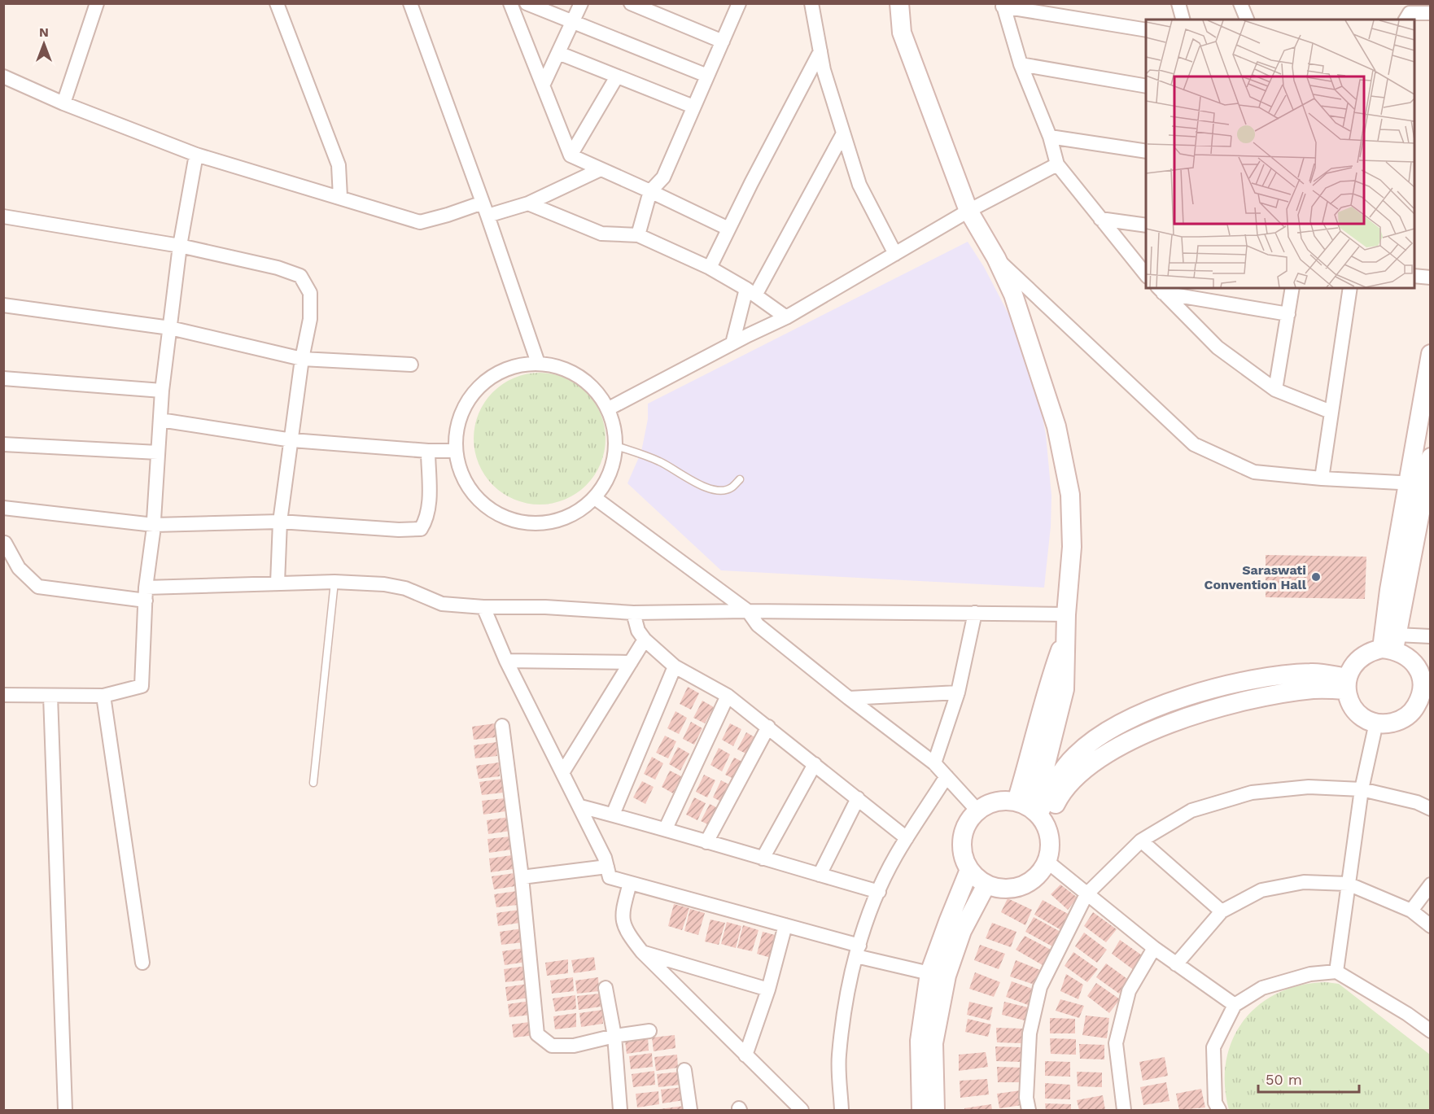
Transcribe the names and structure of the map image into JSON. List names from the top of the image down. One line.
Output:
{"places":["Saraswati Convention Hall"],"scale_bar":"50 m","north":"top"}
